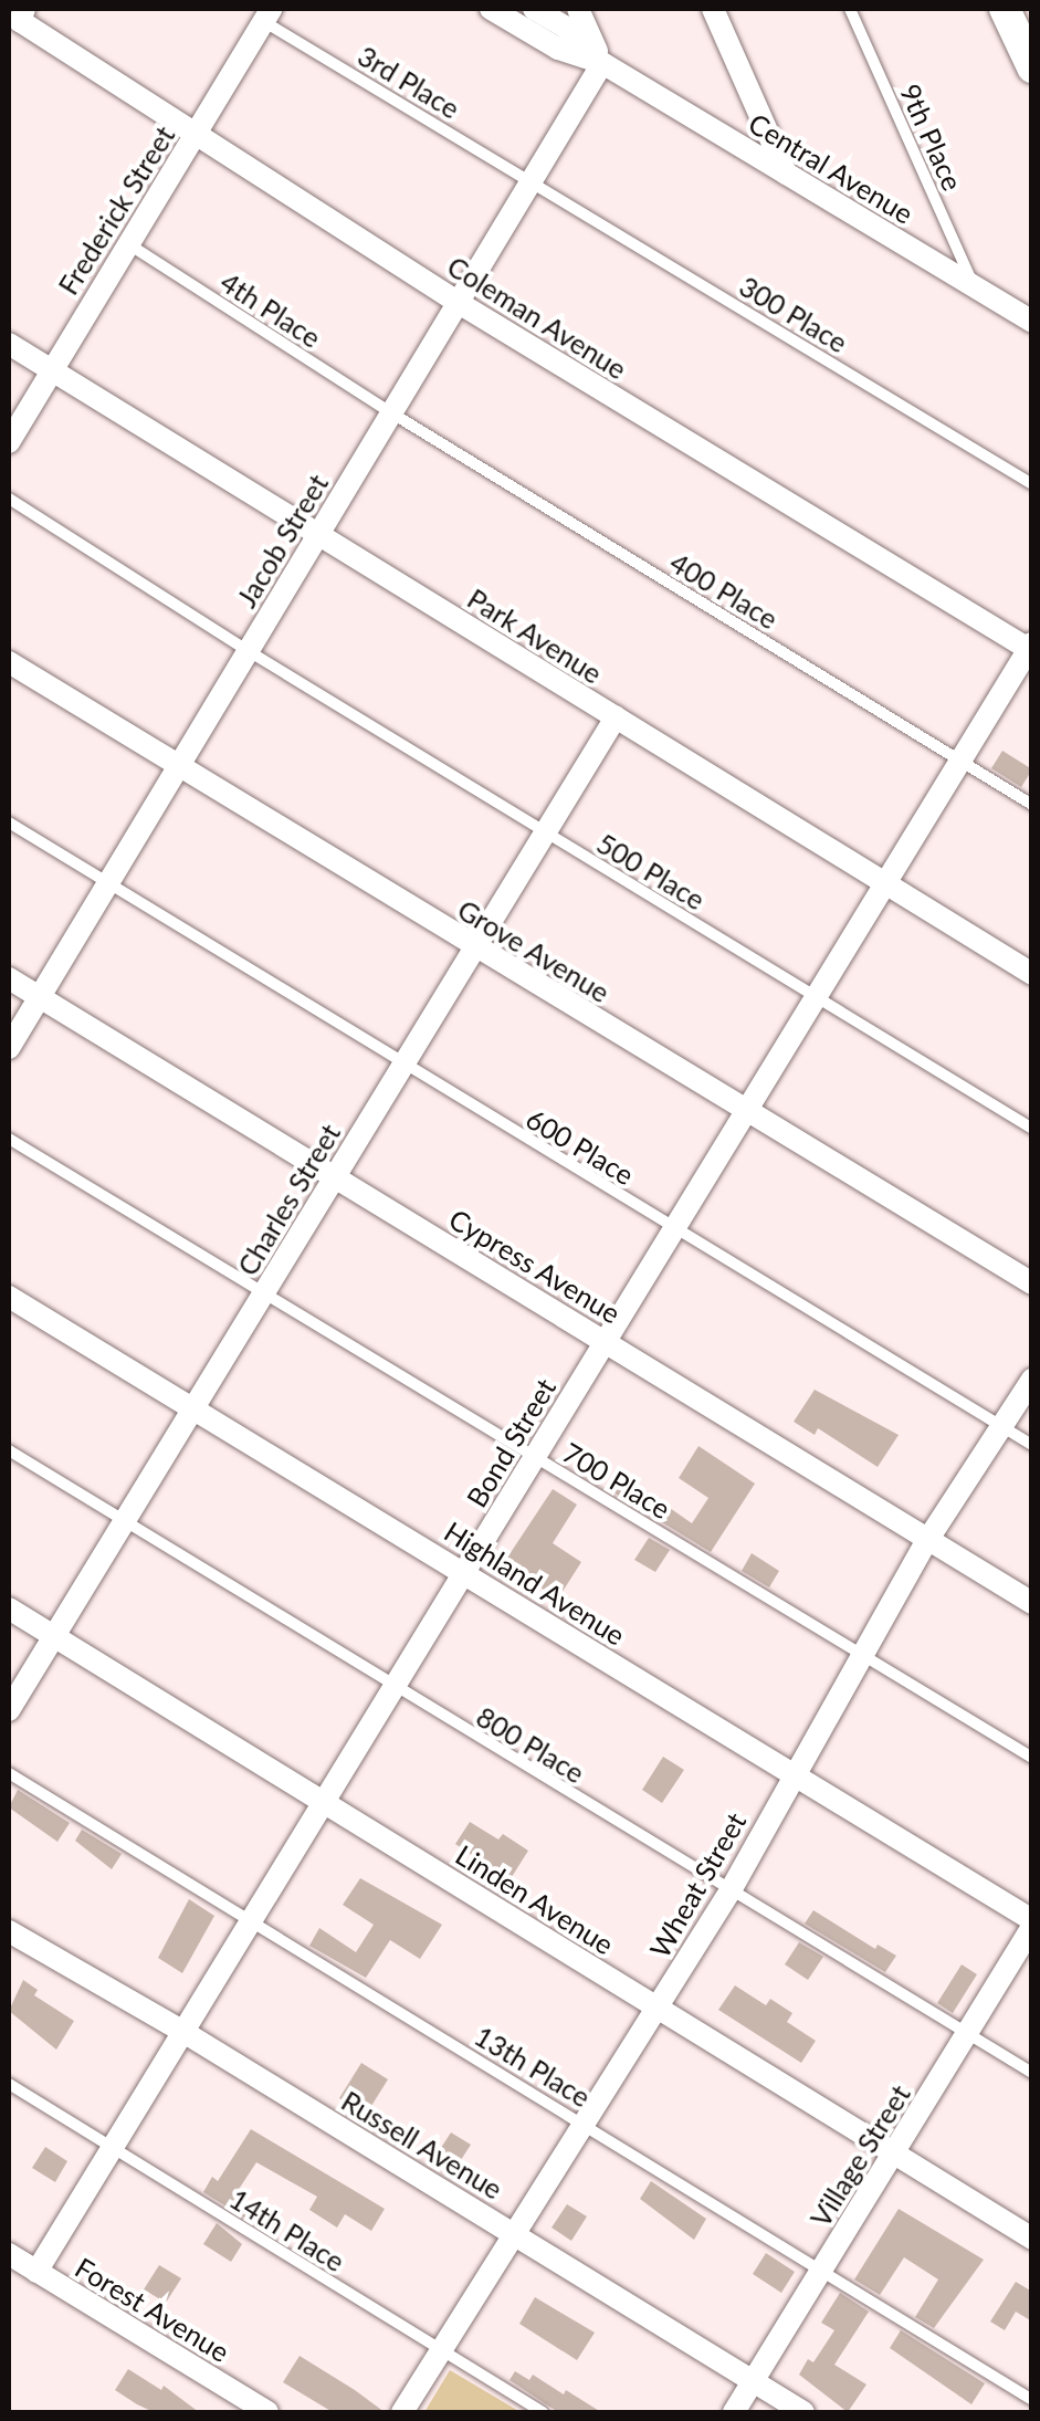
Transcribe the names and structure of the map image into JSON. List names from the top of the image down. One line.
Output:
{"streets":{"street":["Central Avenue","Frederick Street","Coleman Avenue","Jacob Street","Park Avenue","Grove Avenue","Charles Street","Cypress Avenue","Bond Street","Highland Avenue","Wheat Street","Linden Avenue","Russell Avenue","Village Street","Forest Avenue"],"lane":["3rd Place","9th Place","4th Place","300 Place","400 Place","500 Place","600 Place","700 Place","800 Place","13th Place","14th Place"]},"crossings":[["3rd Place","Frederick Street"],["3rd Place","300 Place"],["3rd Place","Jacob Street"],["9th Place","Central Avenue"],["Central Avenue","Jacob Street"],["Frederick Street","4th Place"],["Frederick Street","Coleman Avenue"],["Frederick Street","Park Avenue"],["4th Place","Jacob Street"],["4th Place","400 Place"],["300 Place","Jacob Street"],["Coleman Avenue","Jacob Street"],["Coleman Avenue","Bond Street"],["Jacob Street","400 Place"],["Jacob Street","Park Avenue"],["Jacob Street","500 Place"],["Jacob Street","Grove Avenue"],["Jacob Street","600 Place"],["Jacob Street","Cypress Avenue"],["400 Place","Bond Street"],["Park Avenue","Charles Street"],["Park Avenue","Bond Street"],["500 Place","Charles Street"],["500 Place","Bond Street"],["Grove Avenue","Charles Street"],["Grove Avenue","Bond Street"],["600 Place","Charles Street"],["600 Place","Bond Street"],["600 Place","Wheat Street"],["Charles Street","Cypress Avenue"],["Charles Street","700 Place"],["Charles Street","Highland Avenue"],["Charles Street","800 Place"],["Charles Street","Linden Avenue"],["Cypress Avenue","Bond Street"],["Cypress Avenue","Wheat Street"],["Bond Street","700 Place"],["Bond Street","Highland Avenue"],["Bond Street","800 Place"],["Bond Street","Linden Avenue"],["Bond Street","13th Place"],["Bond Street","Russell Avenue"],["Bond Street","14th Place"],["Bond Street","Forest Avenue"],["700 Place","Wheat Street"],["Highland Avenue","Wheat Street"],["Highland Avenue","Village Street"],["800 Place","Wheat Street"],["800 Place","Village Street"],["Wheat Street","Linden Avenue"],["Wheat Street","13th Place"],["Wheat Street","Russell Avenue"],["Wheat Street","14th Place"],["Linden Avenue","Village Street"],["13th Place","Village Street"],["Russell Avenue","Village Street"]]}
